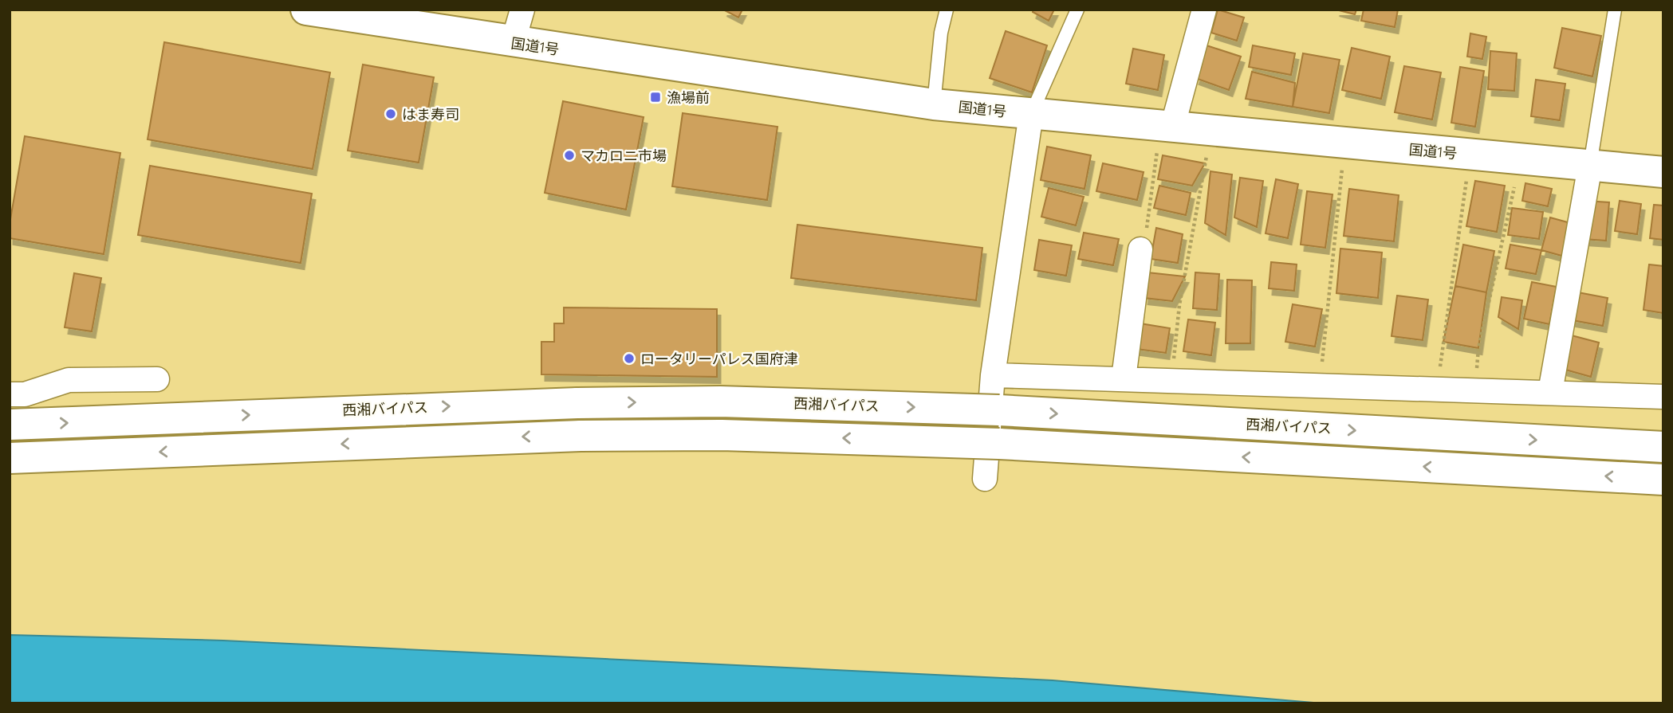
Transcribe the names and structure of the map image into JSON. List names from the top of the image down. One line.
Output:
{"streets":{"highway":["国道1号","西湘バイパス"]},"places":{"transit":["漁場前"],"other":["はま寿司","マカロニ市場","ロータリーパレス国府津"]}}
